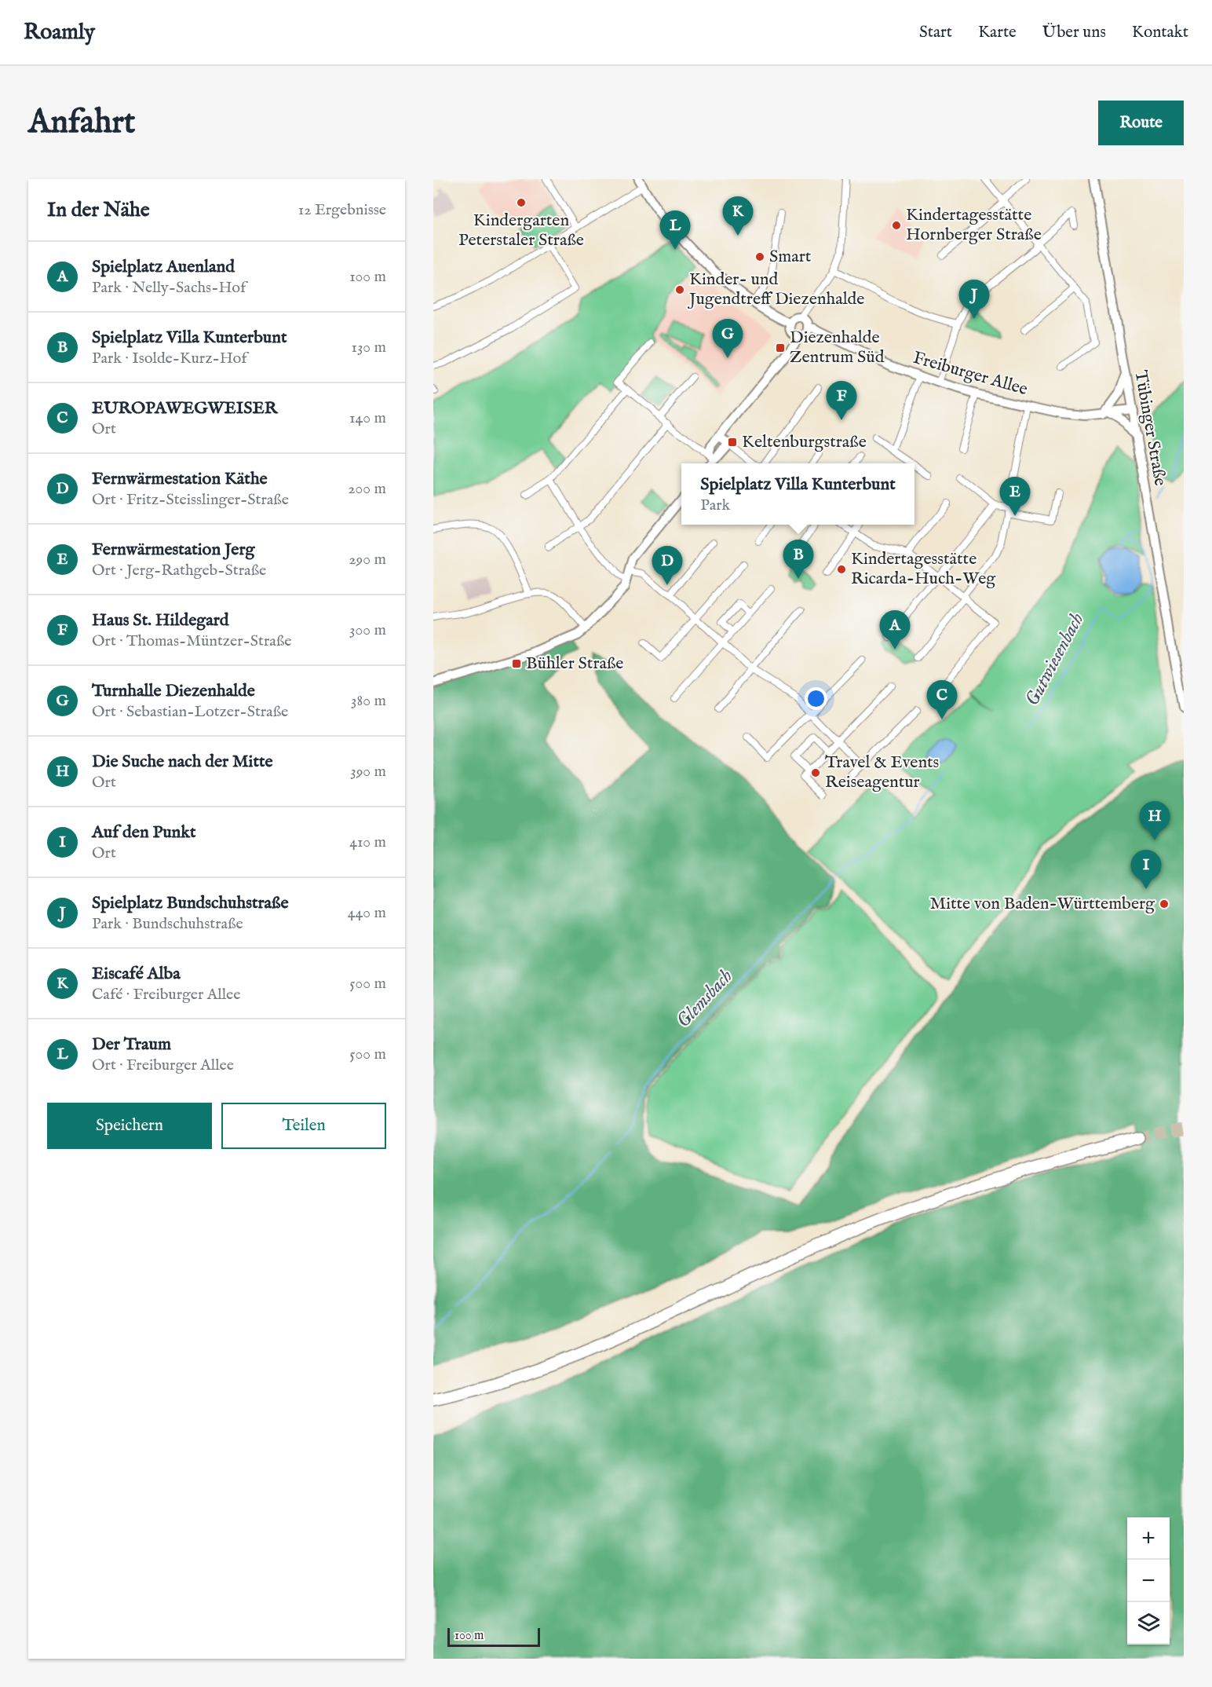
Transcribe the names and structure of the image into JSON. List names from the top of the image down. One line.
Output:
{"streets":{"street":["Freiburger Allee","Tübinger Straße"]},"crossings":[["Freiburger Allee","Tübinger Straße"]],"water":["Gutwiesenbach","Glemsbach"],"places":{"other":["Kindergarten Peterstaler Straße","Kindertagesstätte Hornberger Straße","Smart","Kinder- und Jugendtreff Diezenhalde","Kindertagesstätte Ricarda-Huch-Weg","Travel & Events Reiseagentur","Mitte von Baden-Württemberg"],"transit":["Diezenhalde Zentrum Süd","Keltenburgstraße","Bühler Straße"]},"scale_bar":"100 m","page":{"header":"Roamly","nav":["Start","Karte","Über uns","Kontakt"],"buttons":["Route",["Speichern","Teilen"]],"title":"Anfahrt","heading":["In der Nähe","12 Ergebnisse"],"pins":["K","L","J","G","F","E","B","D","A","C","H","I"],"list":[{"mark":"A","name":"Spielplatz Auenland","note":"Park · Nelly-Sachs-Hof","value":"100 m"},{"mark":"B","name":"Spielplatz Villa Kunterbunt","note":"Park · Isolde-Kurz-Hof","value":"130 m"},{"mark":"C","name":"EUROPAWEGWEISER","note":"Ort","value":"140 m"},{"mark":"D","name":"Fernwärmestation Käthe","note":"Ort · Fritz-Steisslinger-Straße","value":"200 m"},{"mark":"E","name":"Fernwärmestation Jerg","note":"Ort · Jerg-Rathgeb-Straße","value":"290 m"},{"mark":"F","name":"Haus St. Hildegard","note":"Ort · Thomas-Müntzer-Straße","value":"300 m"},{"mark":"G","name":"Turnhalle Diezenhalde","note":"Ort · Sebastian-Lotzer-Straße","value":"380 m"},{"mark":"H","name":"Die Suche nach der Mitte","note":"Ort","value":"390 m"},{"mark":"I","name":"Auf den Punkt","note":"Ort","value":"410 m"},{"mark":"J","name":"Spielplatz Bundschuhstraße","note":"Park · Bundschuhstraße","value":"440 m"},{"mark":"K","name":"Eiscafé Alba","note":"Café · Freiburger Allee","value":"500 m"},{"mark":"L","name":"Der Traum","note":"Ort · Freiburger Allee","value":"500 m"}],"popup":["Spielplatz Villa Kunterbunt","Park"],"map_buttons":["+","−"],"scale":"100 m"}}
